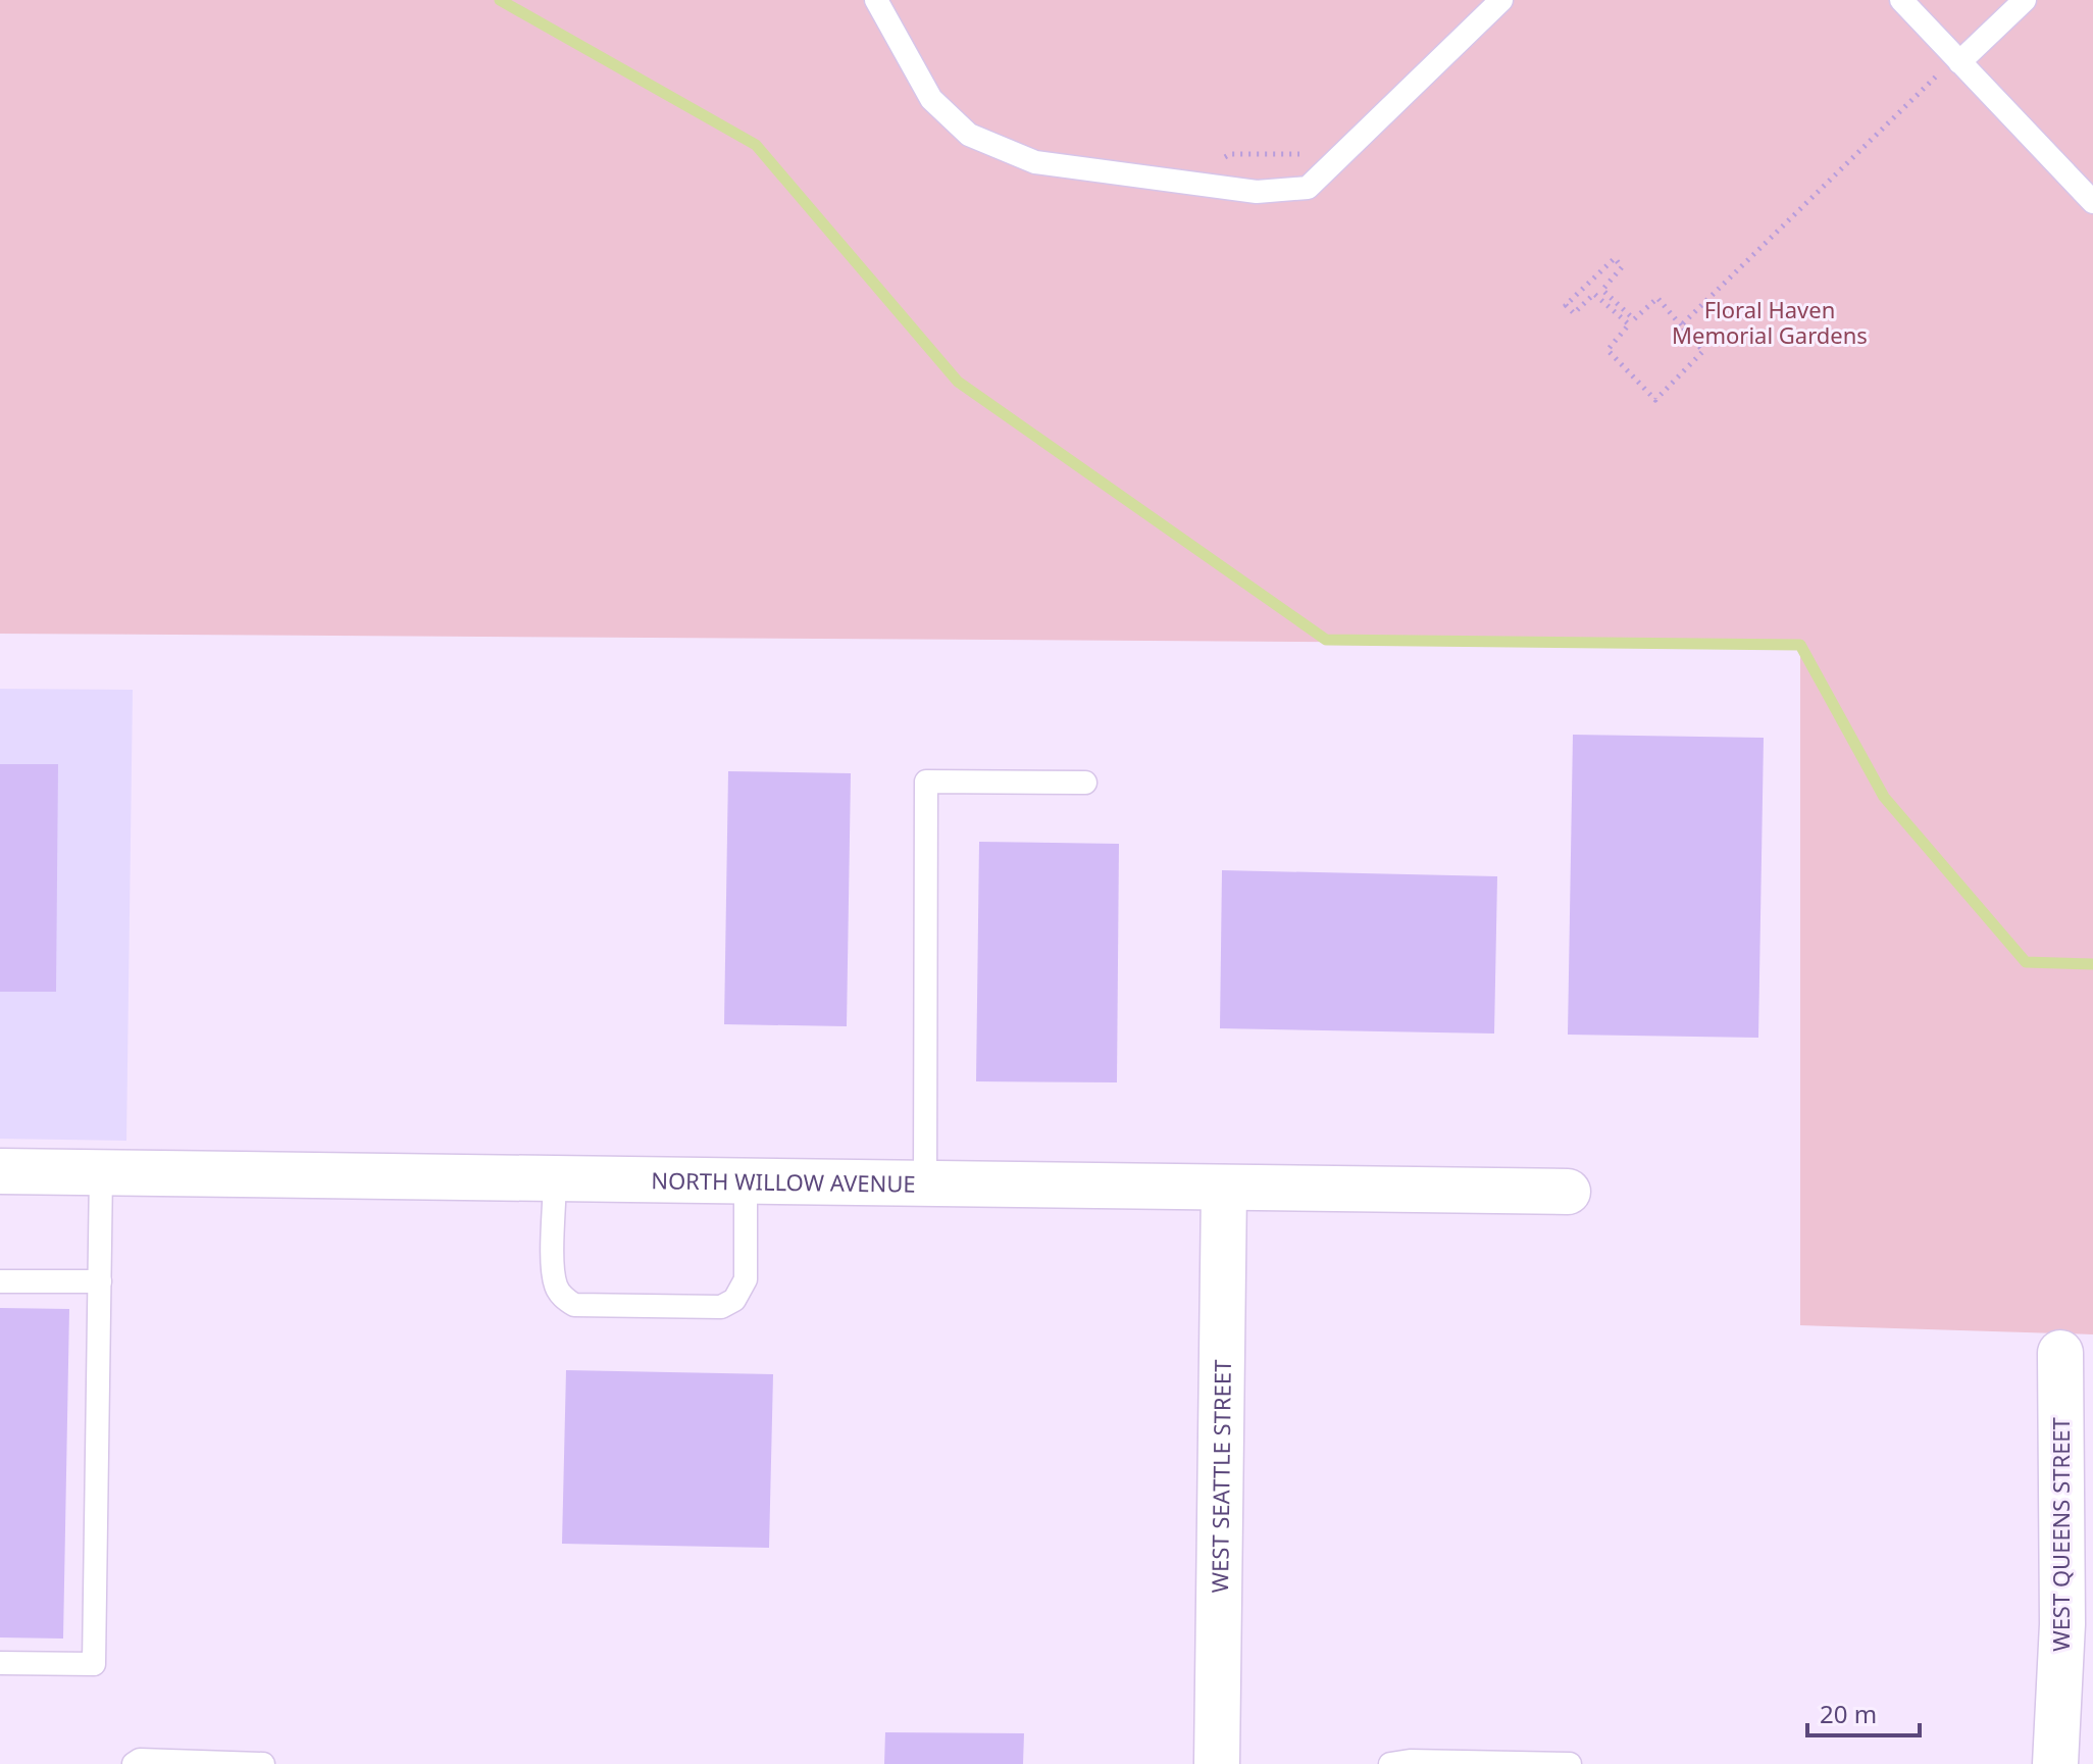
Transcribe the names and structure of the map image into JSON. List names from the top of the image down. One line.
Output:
{"streets":{"street":["NORTH WILLOW AVENUE","WEST SEATTLE STREET","WEST QUEENS STREET"]},"crossings":[["NORTH WILLOW AVENUE","WEST SEATTLE STREET"]],"parks":["Floral Haven Memorial Gardens"],"scale_bar":"20 m"}
